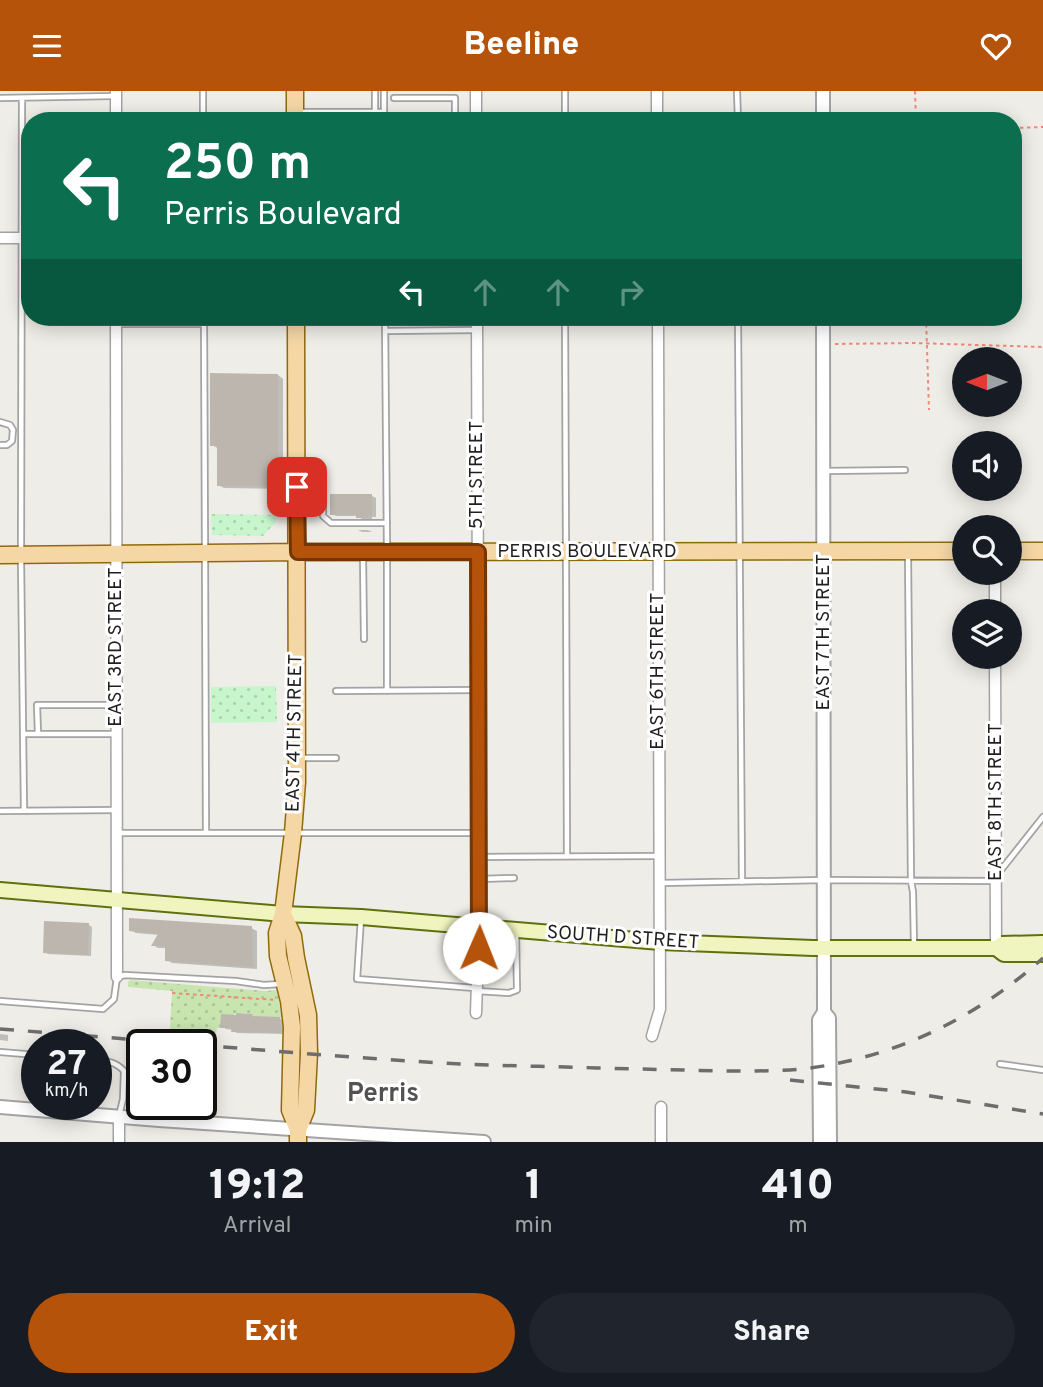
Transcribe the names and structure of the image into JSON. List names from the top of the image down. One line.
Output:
{"streets":{"main road":["PERRIS BOULEVARD","EAST 4TH STREET","SOUTH D STREET"],"street":["5TH STREET","EAST 7TH STREET","EAST 3RD STREET","EAST 6TH STREET","EAST 8TH STREET"]},"crossings":[["5TH STREET","PERRIS BOULEVARD"],["5TH STREET","SOUTH D STREET"],["PERRIS BOULEVARD","EAST 7TH STREET"],["PERRIS BOULEVARD","EAST 3RD STREET"],["PERRIS BOULEVARD","EAST 6TH STREET"],["PERRIS BOULEVARD","EAST 4TH STREET"],["EAST 7TH STREET","SOUTH D STREET"],["EAST 3RD STREET","SOUTH D STREET"],["EAST 6TH STREET","SOUTH D STREET"],["EAST 4TH STREET","SOUTH D STREET"],["EAST 8TH STREET","SOUTH D STREET"]],"districts":["Perris"],"north":"left","page":{"header":"Beeline","turn":["250 m","Perris Boulevard"],"speed":"27 km/h","limit":"30","eta":["19:12","Arrival","1","min","410","m"],"buttons":["Exit","Share"]}}
